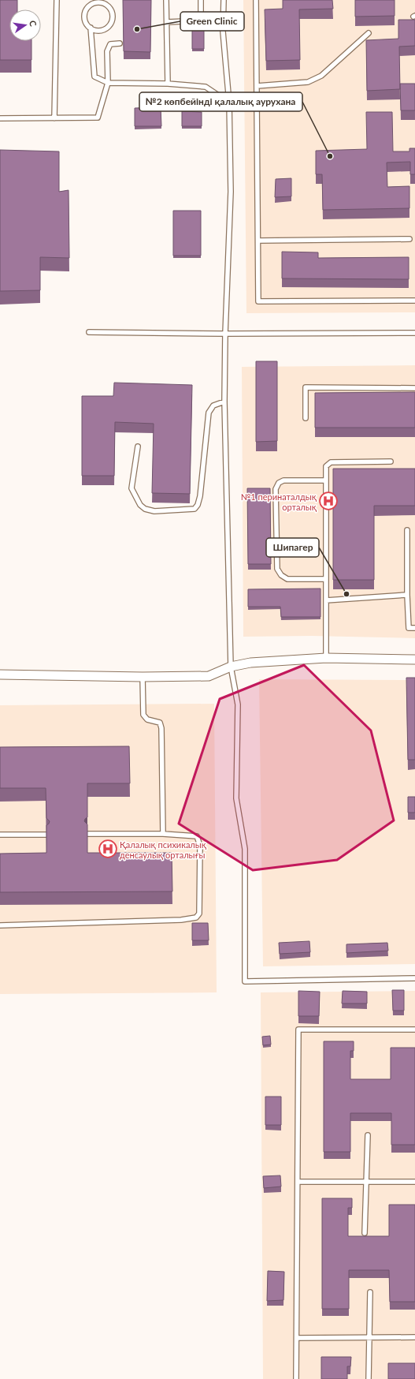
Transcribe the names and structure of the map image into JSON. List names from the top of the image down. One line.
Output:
{"places":{"other":["Green Clinic","№2 көпбейінді қалалық аурухана","Шипагер"],"hospital":["№1 перинаталдық орталық","Қалалық психикалық денсаулық орталығы"]},"north":"right"}
